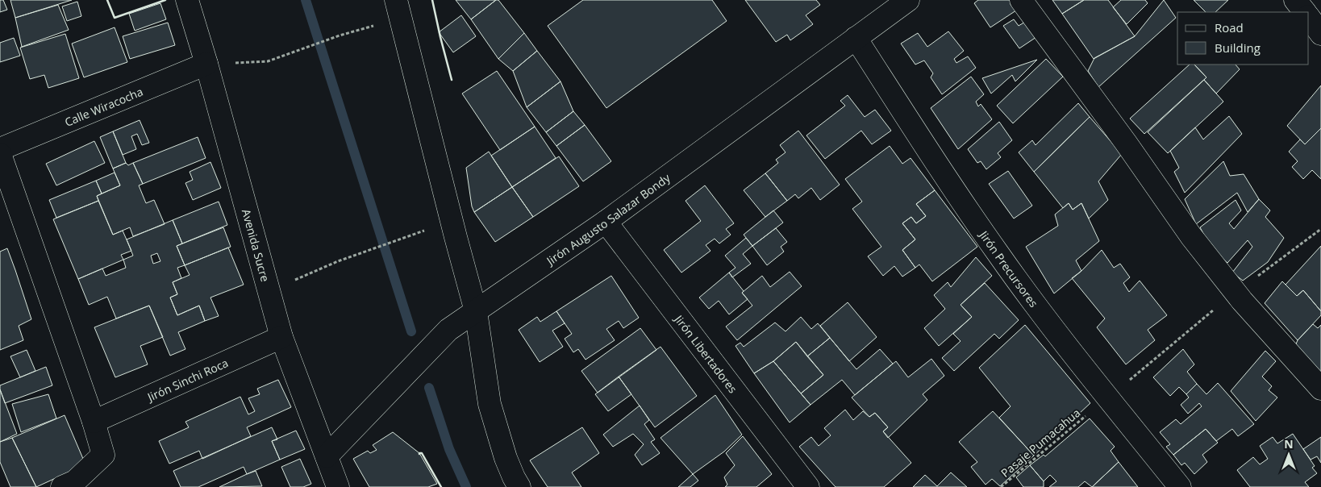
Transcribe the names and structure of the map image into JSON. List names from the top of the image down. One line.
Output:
{"streets":{"street":["Calle Wiracocha","Jirón Augusto Salazar Bondy","Avenida Sucre","Jirón Precursores","Jirón Libertadores","Jirón Sinchi Roca"],"path":["Pasaje Pumacahua"]},"crossings":[["Calle Wiracocha","Avenida Sucre"],["Jirón Augusto Salazar Bondy","Avenida Sucre"],["Jirón Augusto Salazar Bondy","Jirón Precursores"],["Jirón Augusto Salazar Bondy","Jirón Libertadores"],["Avenida Sucre","Jirón Sinchi Roca"]],"legend":["Road","Building"],"north":"top"}
